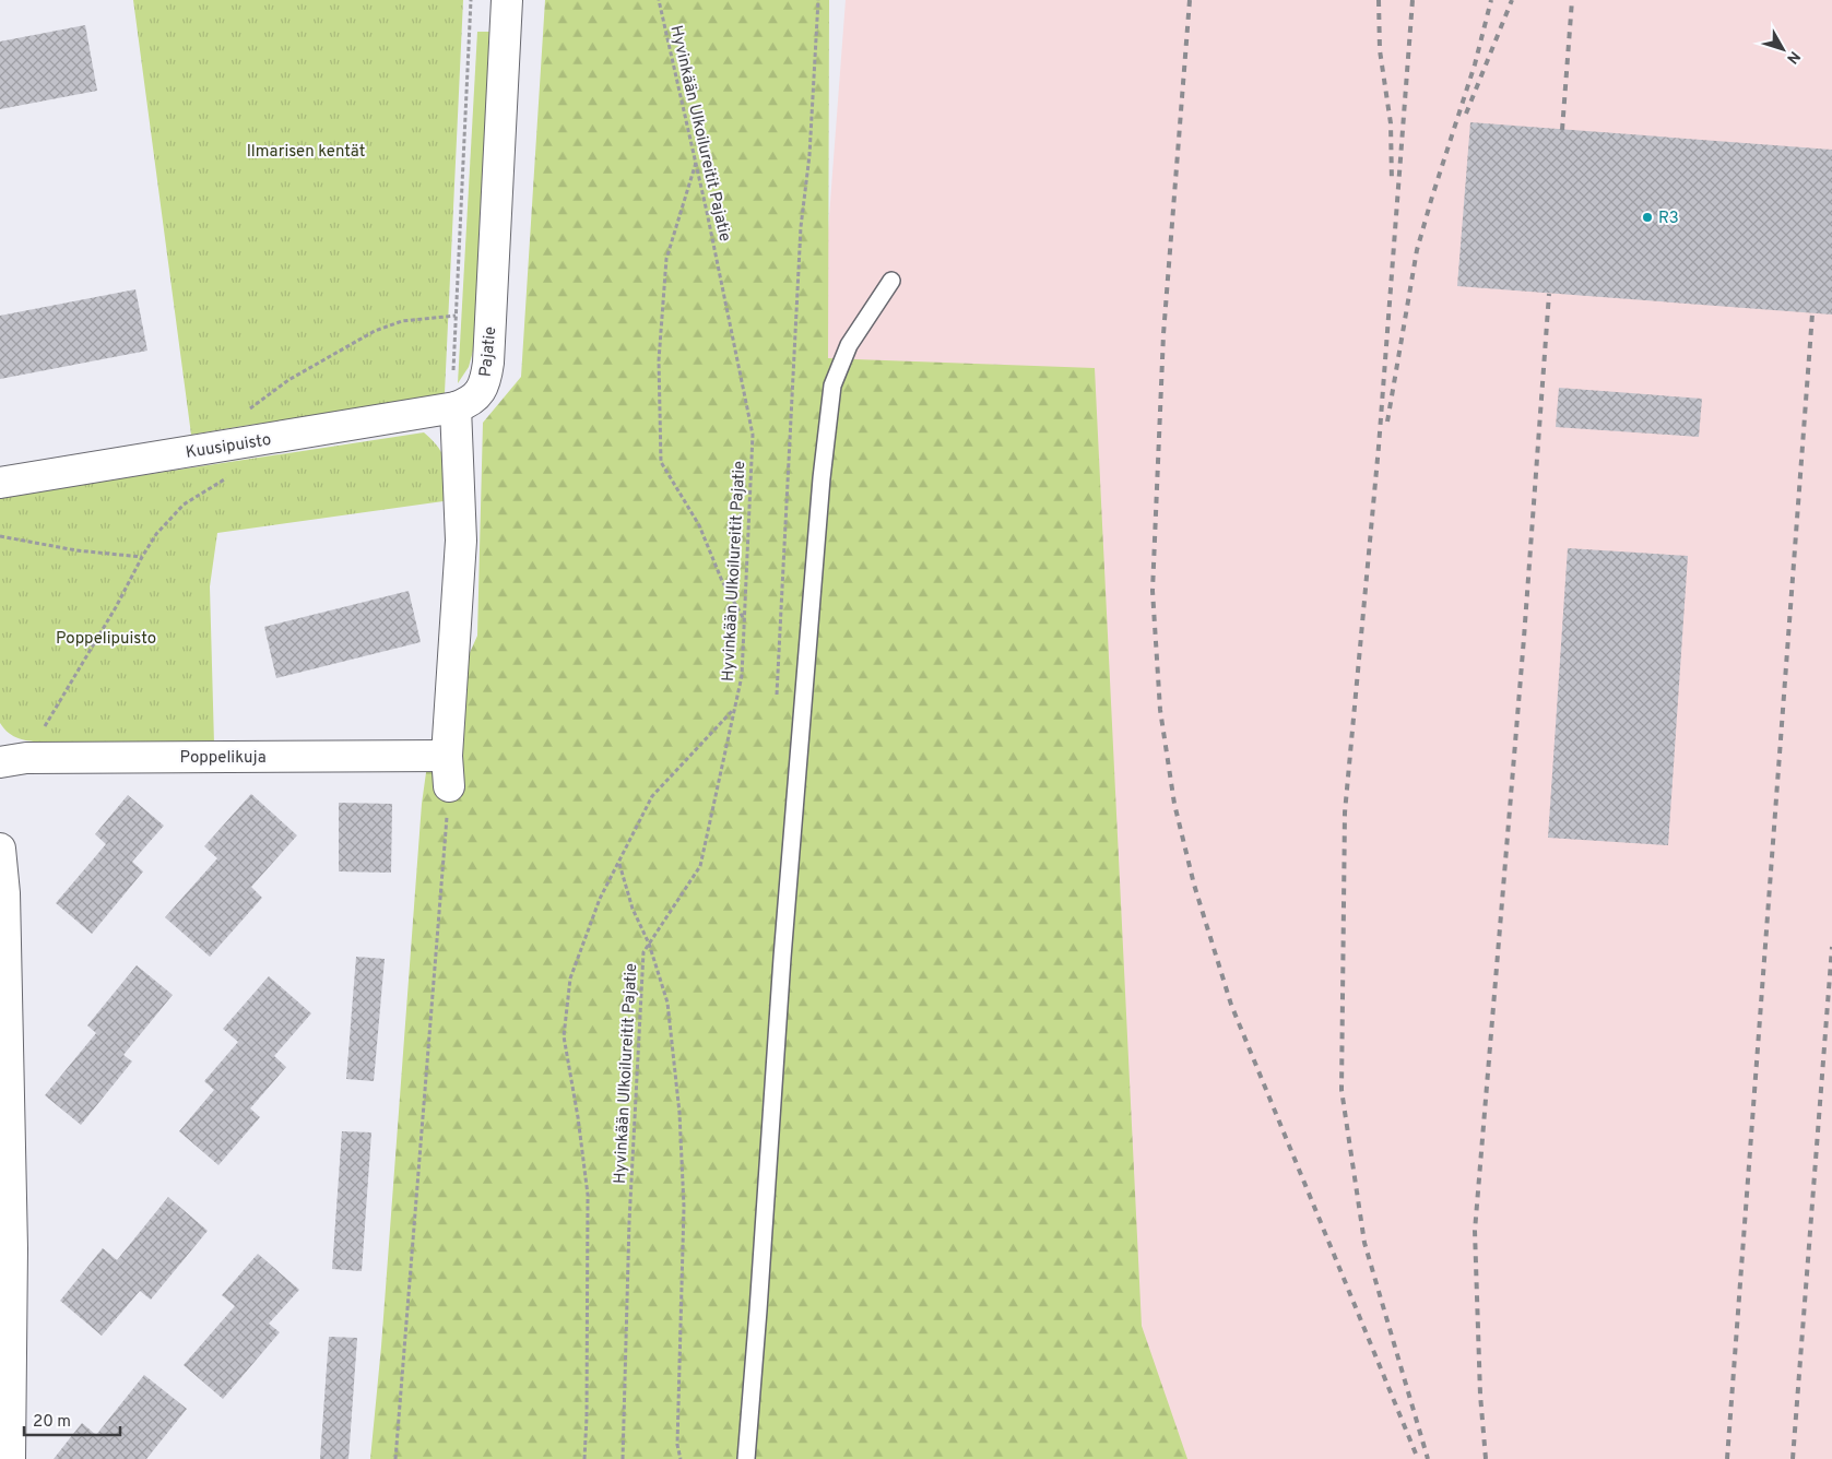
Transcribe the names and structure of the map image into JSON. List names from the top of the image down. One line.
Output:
{"streets":{"street":["Pajatie","Kuusipuisto","Poppelikuja"],"path":["Hyvinkään Ulkoilureitit Pajatie"]},"crossings":[["Pajatie","Kuusipuisto"]],"parks":["Ilmarisen kentät","Poppelipuisto"],"places":["R3"],"scale_bar":"20 m","north":"bottom right"}
